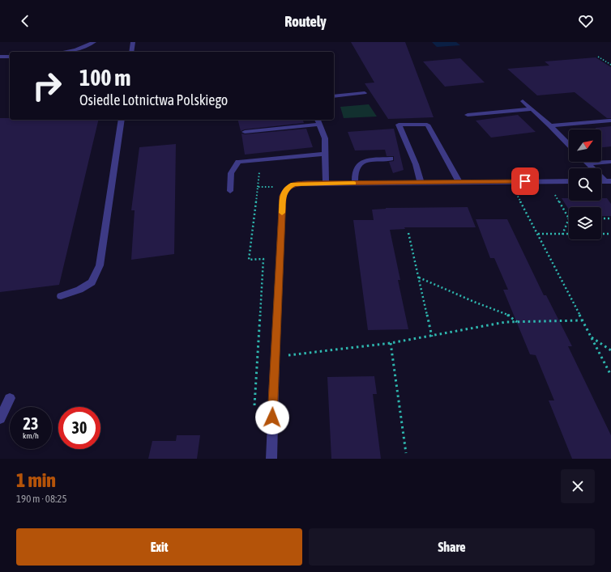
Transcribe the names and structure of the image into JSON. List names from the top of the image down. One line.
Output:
{"north":"top right","page":{"header":"Routely","turn":["100 m","Osiedle Lotnictwa Polskiego"],"speed":"23 km/h","limit":"30","heading":["1 min","190 m · 08:25"],"buttons":["Exit","Share"]}}
